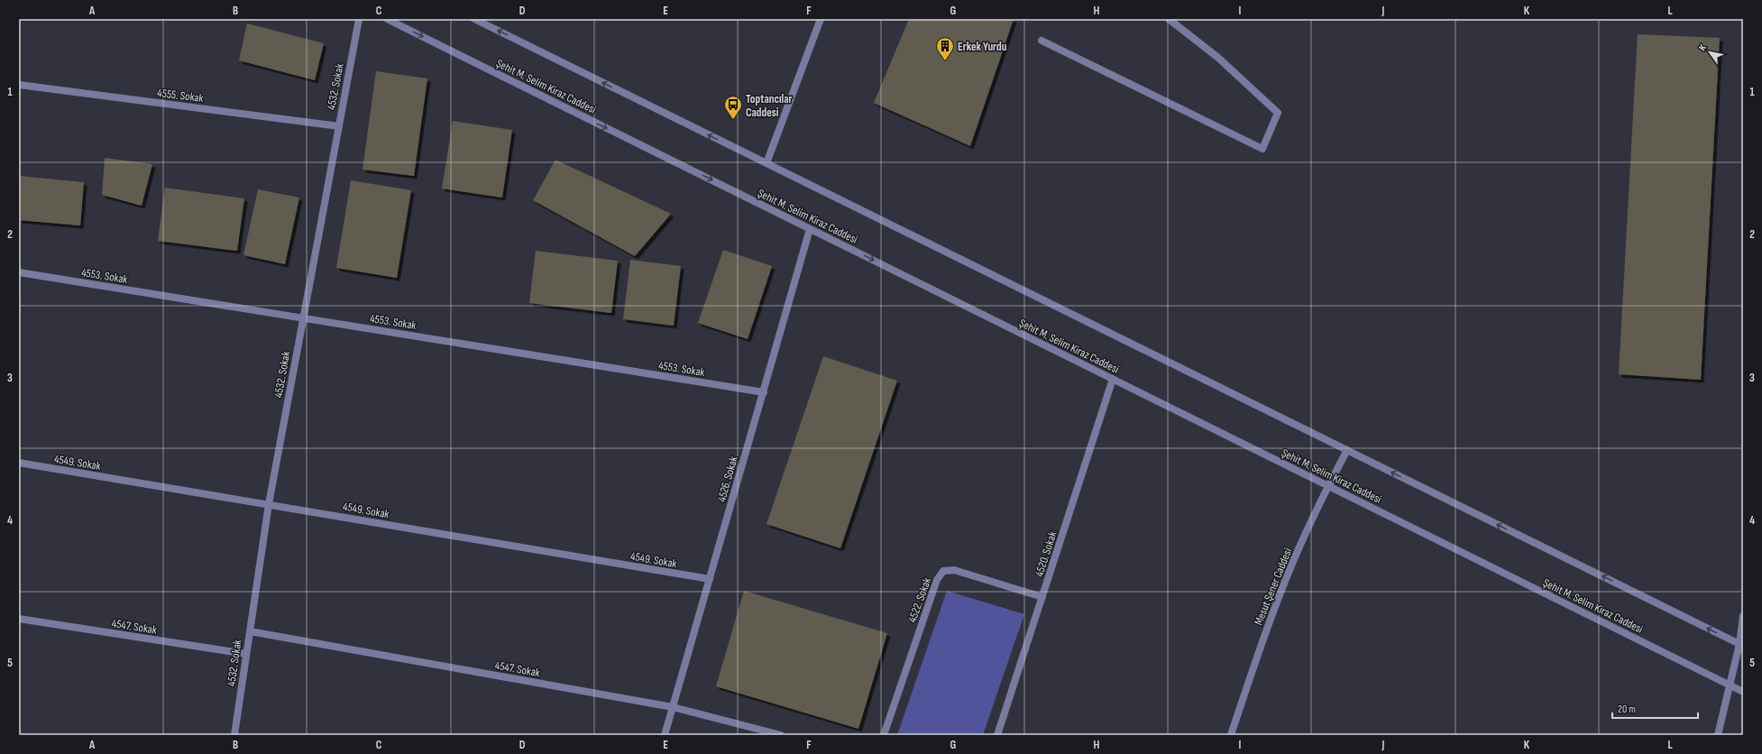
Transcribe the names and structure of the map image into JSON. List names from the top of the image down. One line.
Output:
{"streets":{"street":["Şehit M. Selim Kiraz Caddesi","4532. Sokak","4555. Sokak","4553. Sokak","4549. Sokak","4526. Sokak","4520. Sokak","Mesut Şener Caddesi","4522. Sokak","4547. Sokak"]},"crossings":[["Şehit M. Selim Kiraz Caddesi","4526. Sokak"],["Şehit M. Selim Kiraz Caddesi","4520. Sokak"],["Şehit M. Selim Kiraz Caddesi","Mesut Şener Caddesi"],["4532. Sokak","4555. Sokak"],["4532. Sokak","4553. Sokak"],["4532. Sokak","4549. Sokak"],["4532. Sokak","4547. Sokak"],["4553. Sokak","4526. Sokak"],["4549. Sokak","4526. Sokak"],["4526. Sokak","4547. Sokak"],["4520. Sokak","4522. Sokak"]],"places":{"building":["Erkek Yurdu"],"bus stop":["Toptancılar Caddesi"]},"scale_bar":"20 m","north":"top left","grid":{"columns":["A","B","C","D","E","F","G","H","I","J","K","L"],"rows":["1","2","3","4","5"]}}
